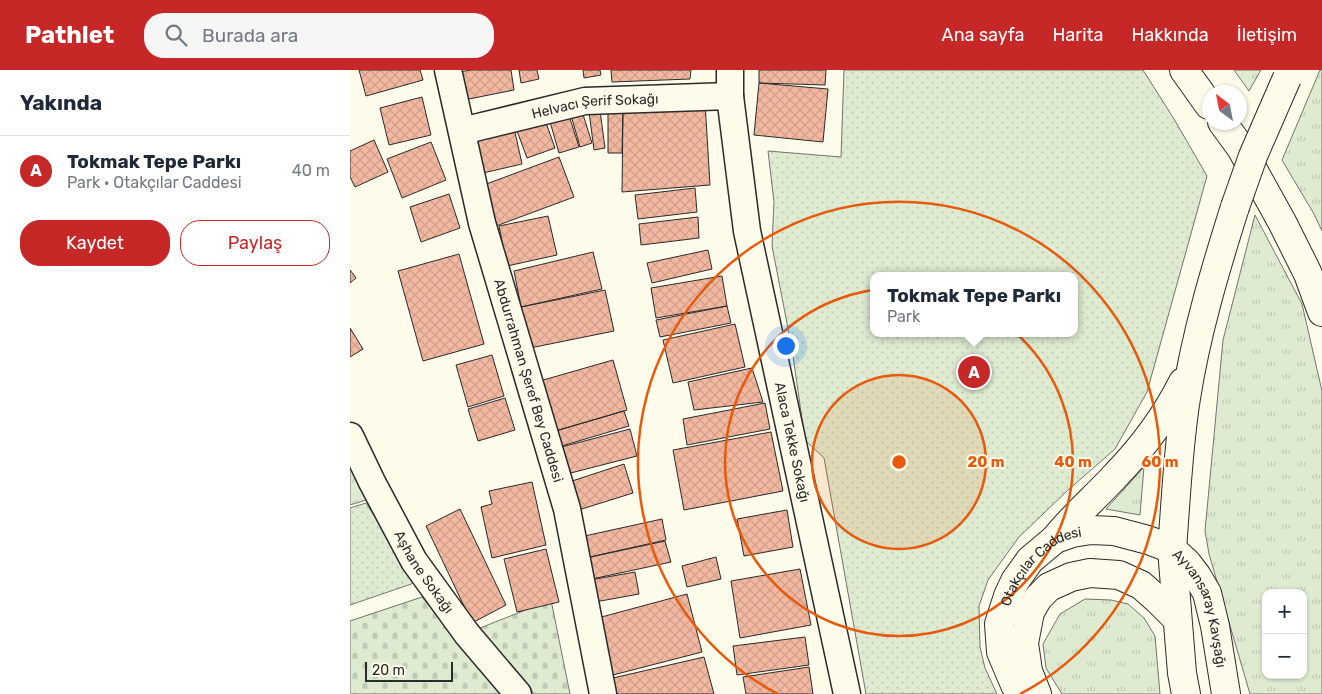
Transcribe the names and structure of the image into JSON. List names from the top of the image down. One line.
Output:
{"streets":{"main road":["Otakçılar Caddesi","Ayvansaray Kavşağı"],"street":["Helvacı Şerif Sokağı","Abdurrahman Şeref Bey Caddesi","Alaca Tekke Sokağı","Aşhane Sokağı"]},"crossings":[["Helvacı Şerif Sokağı","Abdurrahman Şeref Bey Caddesi"],["Helvacı Şerif Sokağı","Alaca Tekke Sokağı"],["Otakçılar Caddesi","Ayvansaray Kavşağı"]],"scale_bar":"20 m","north":"top left","page":{"header":"Pathlet","search":"Burada ara","nav":["Ana sayfa","Harita","Hakkında","İletişim"],"heading":"Yakında","list":[{"mark":"A","name":"Tokmak Tepe Parkı","note":"Park · Otakçılar Caddesi","value":"40 m"}],"buttons":["Kaydet","Paylaş"],"popup":["Tokmak Tepe Parkı","Park"],"pins":"A","map_buttons":["+","−"],"scale":"20 m"},"rings":["20 m","40 m","60 m"]}
